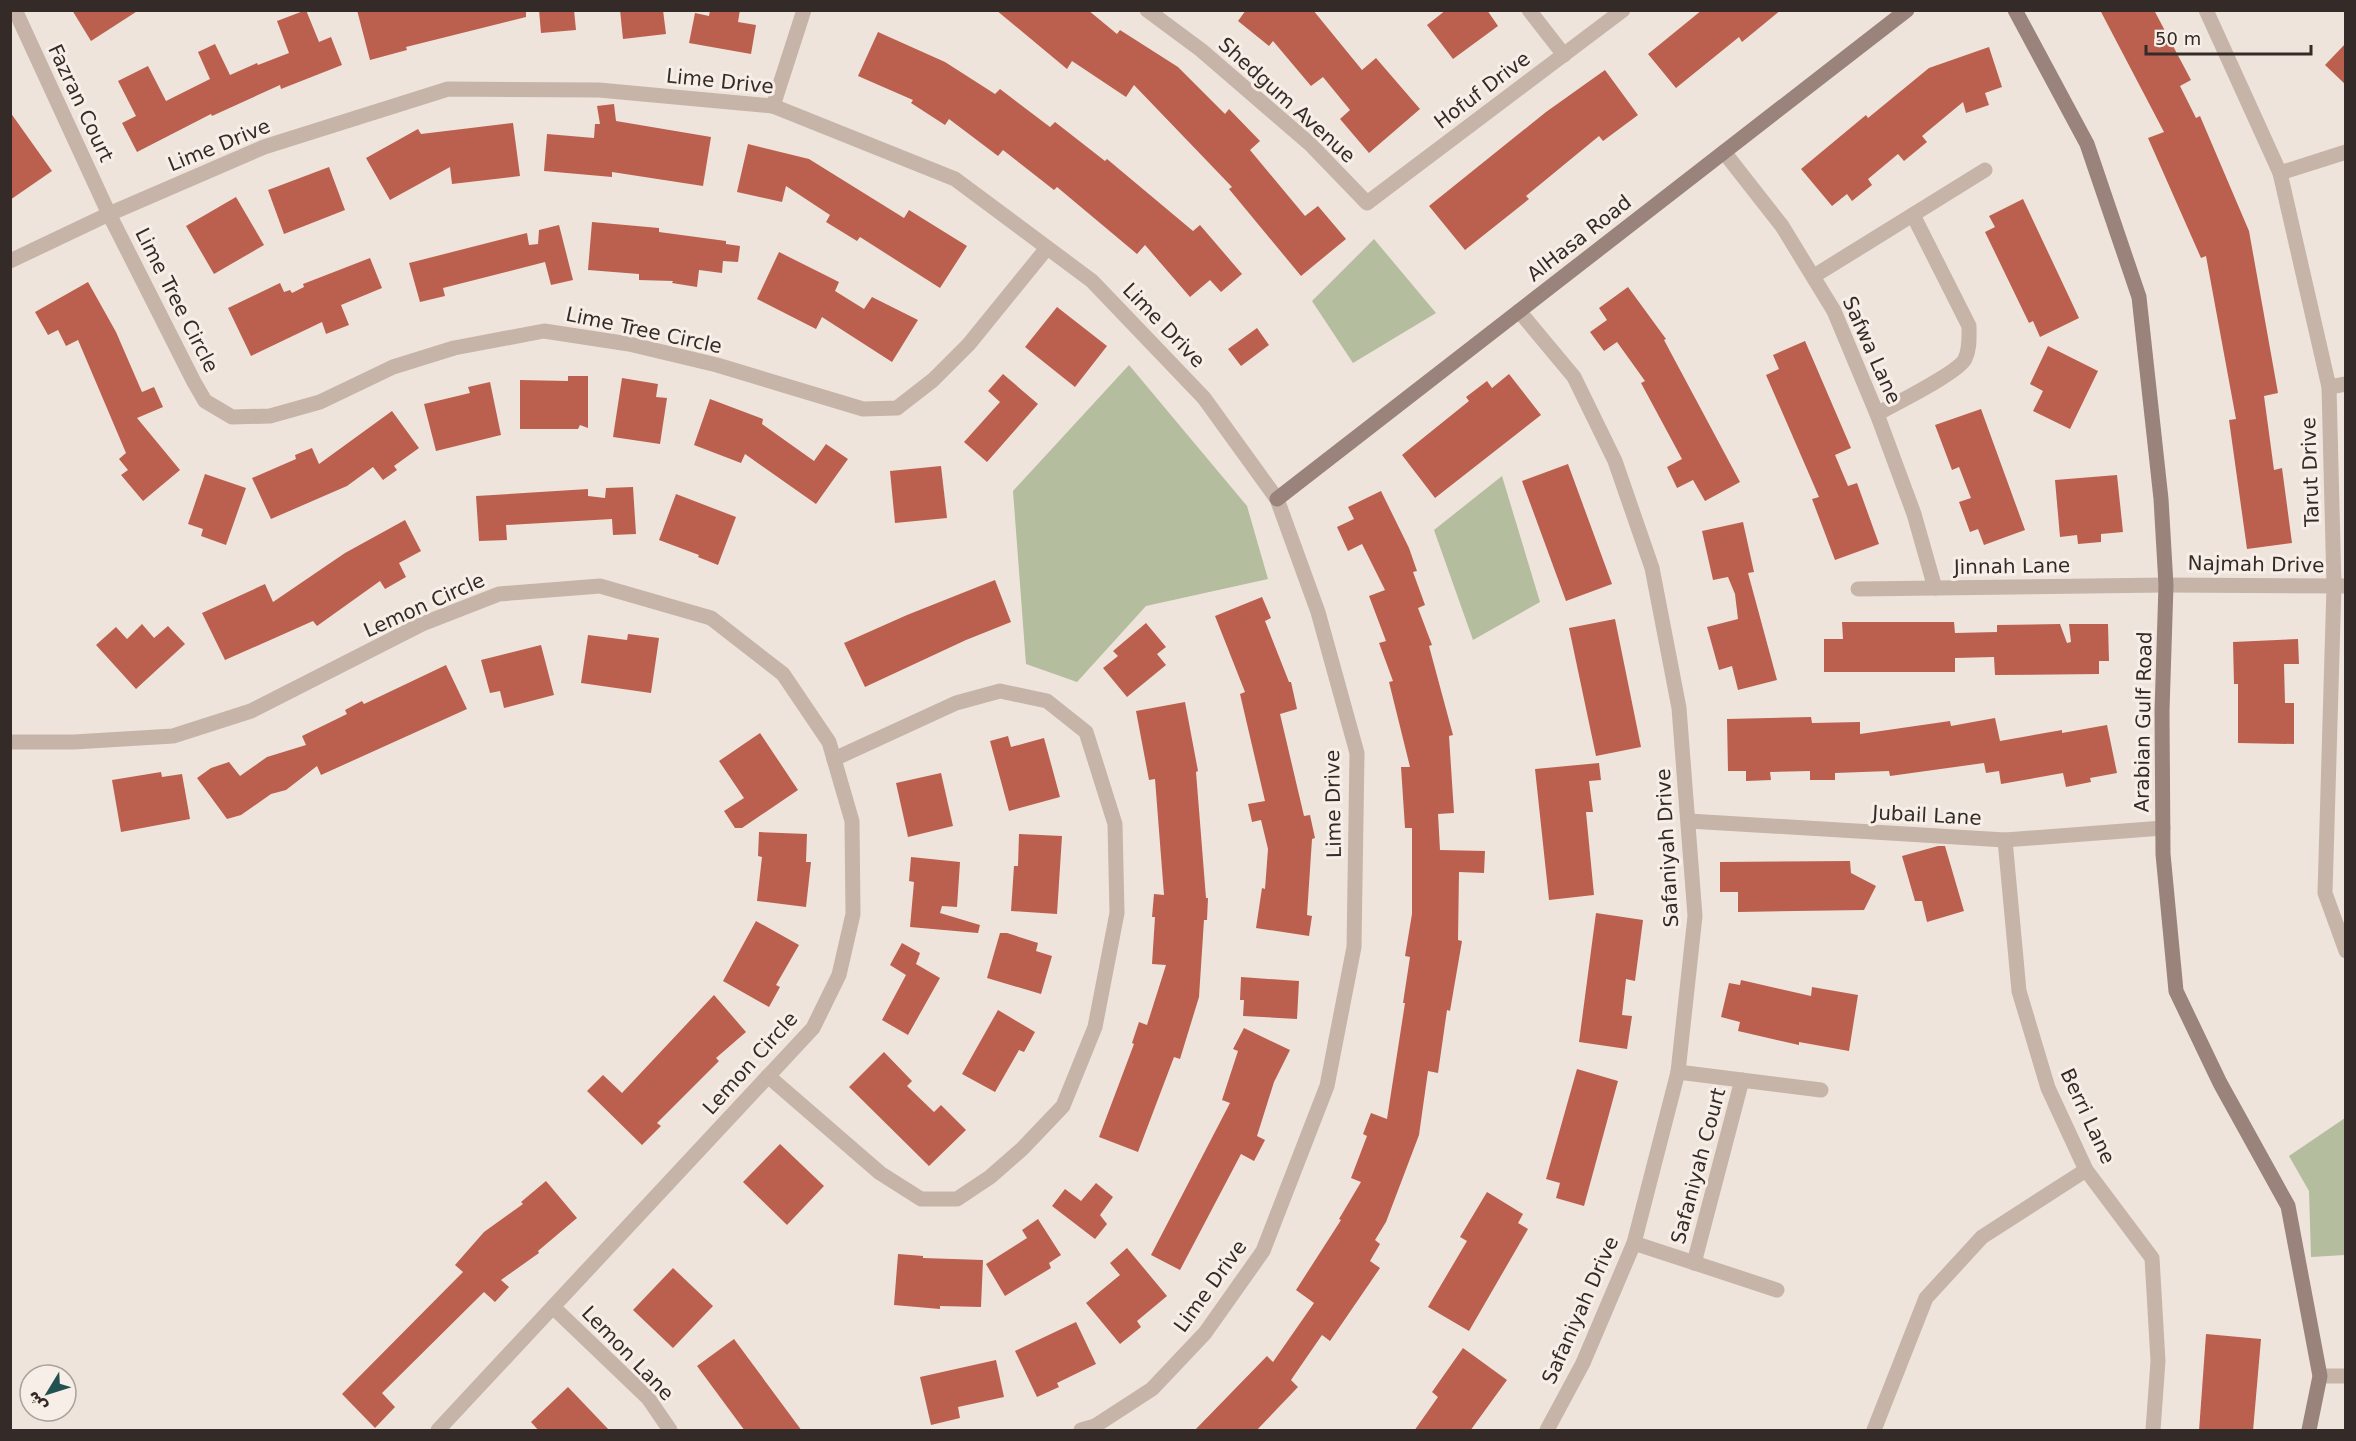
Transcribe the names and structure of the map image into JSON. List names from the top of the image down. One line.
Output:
{"streets":{"main road":["AlHasa Road","Arabian Gulf Road"],"street":["Lime Drive","Hofuf Drive","Shedgum Avenue","Fazran Court","Lime Tree Circle","Safwa Lane","Tarut Drive","Najmah Drive","Jinnah Lane","Lemon Circle","Jubail Lane","Safaniyah Drive","Berri Lane","Safaniyah Court","Lemon Lane"]},"crossings":[["Lime Drive","Fazran Court"],["Lime Drive","AlHasa Road"],["Lime Drive","Lime Tree Circle"],["Hofuf Drive","Shedgum Avenue"],["Fazran Court","Lime Tree Circle"],["AlHasa Road","Safwa Lane"],["AlHasa Road","Safaniyah Drive"],["Safwa Lane","Jinnah Lane"],["Tarut Drive","Najmah Drive"],["Najmah Drive","Jinnah Lane"],["Najmah Drive","Arabian Gulf Road"],["Jinnah Lane","Arabian Gulf Road"],["Lemon Circle","Lemon Lane"],["Arabian Gulf Road","Jubail Lane"],["Jubail Lane","Safaniyah Drive"],["Jubail Lane","Berri Lane"],["Safaniyah Drive","Safaniyah Court"]],"scale_bar":"50 m","north":"bottom left"}
